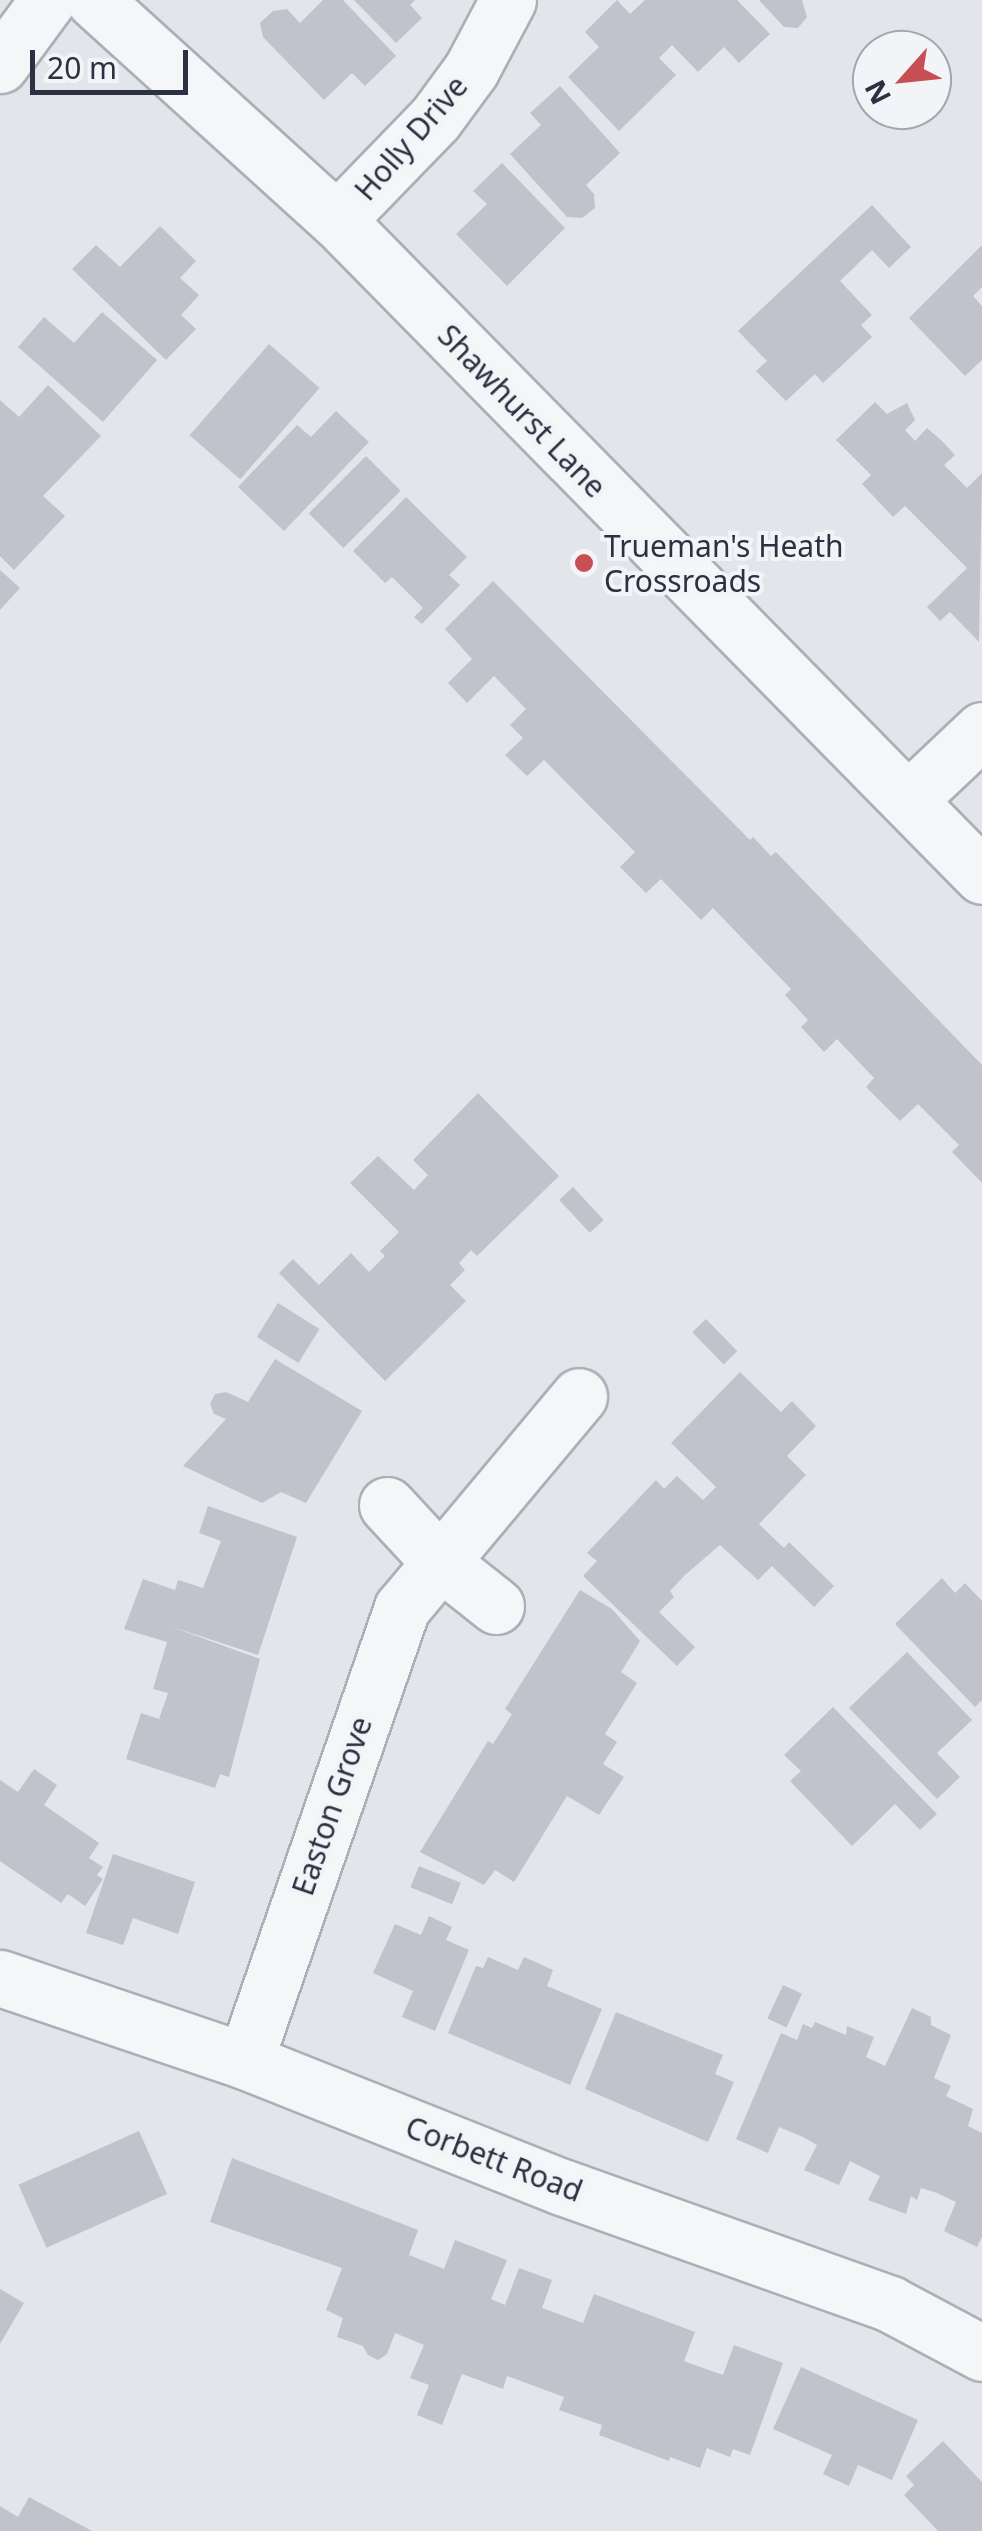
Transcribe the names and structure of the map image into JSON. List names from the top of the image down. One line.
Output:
{"streets":{"street":["Holly Drive","Shawhurst Lane","Easton Grove","Corbett Road"]},"crossings":[["Holly Drive","Shawhurst Lane"],["Easton Grove","Corbett Road"]],"places":["Trueman's Heath Crossroads"],"scale_bar":"20 m","north":"bottom left"}
